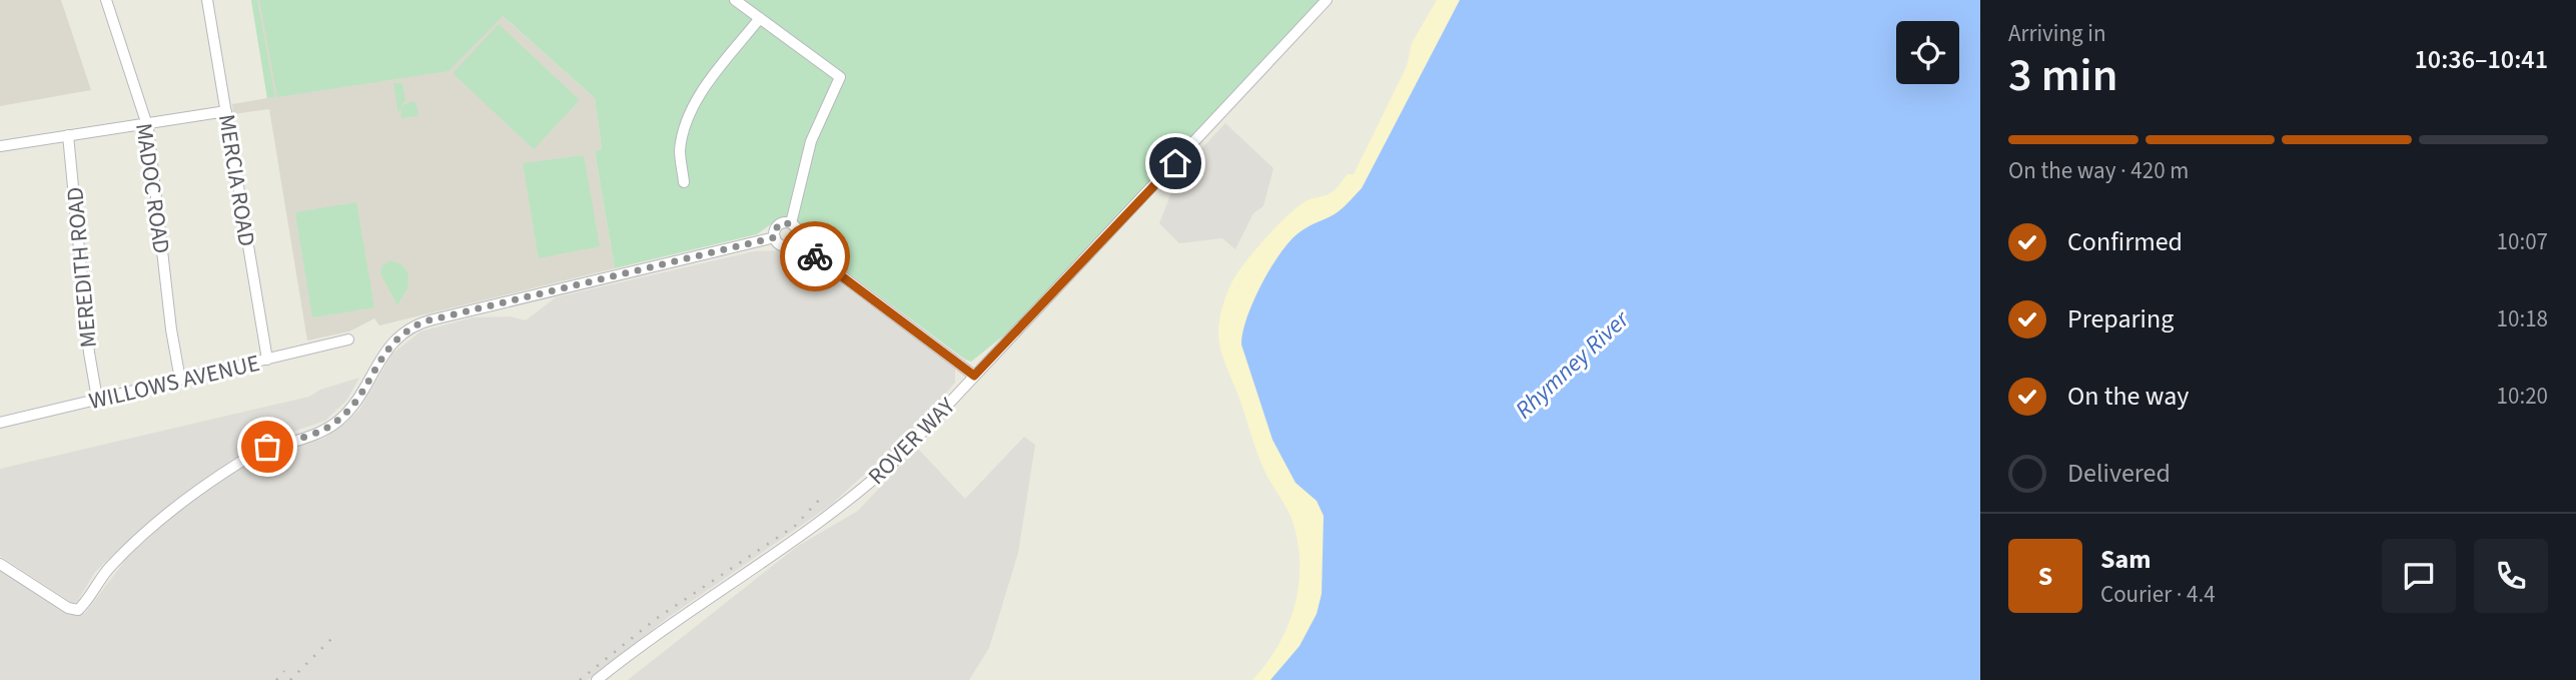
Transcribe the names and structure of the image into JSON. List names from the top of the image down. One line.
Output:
{"streets":{"street":["MERCIA ROAD","MADOC ROAD","MEREDITH ROAD","WILLOWS AVENUE","ROVER WAY"]},"crossings":[["MERCIA ROAD","WILLOWS AVENUE"],["MADOC ROAD","WILLOWS AVENUE"],["MEREDITH ROAD","WILLOWS AVENUE"]],"water":["Rhymney River"],"page":{"heading":["3 min","Arriving in","10:36–10:41"],"panel":["Sam","Courier · 4.4"],"bar":"On the way · 420 m","list":[["Confirmed","10:07"],["Preparing","10:18"],["On the way","10:20"],"Delivered"],"round":"S"}}
